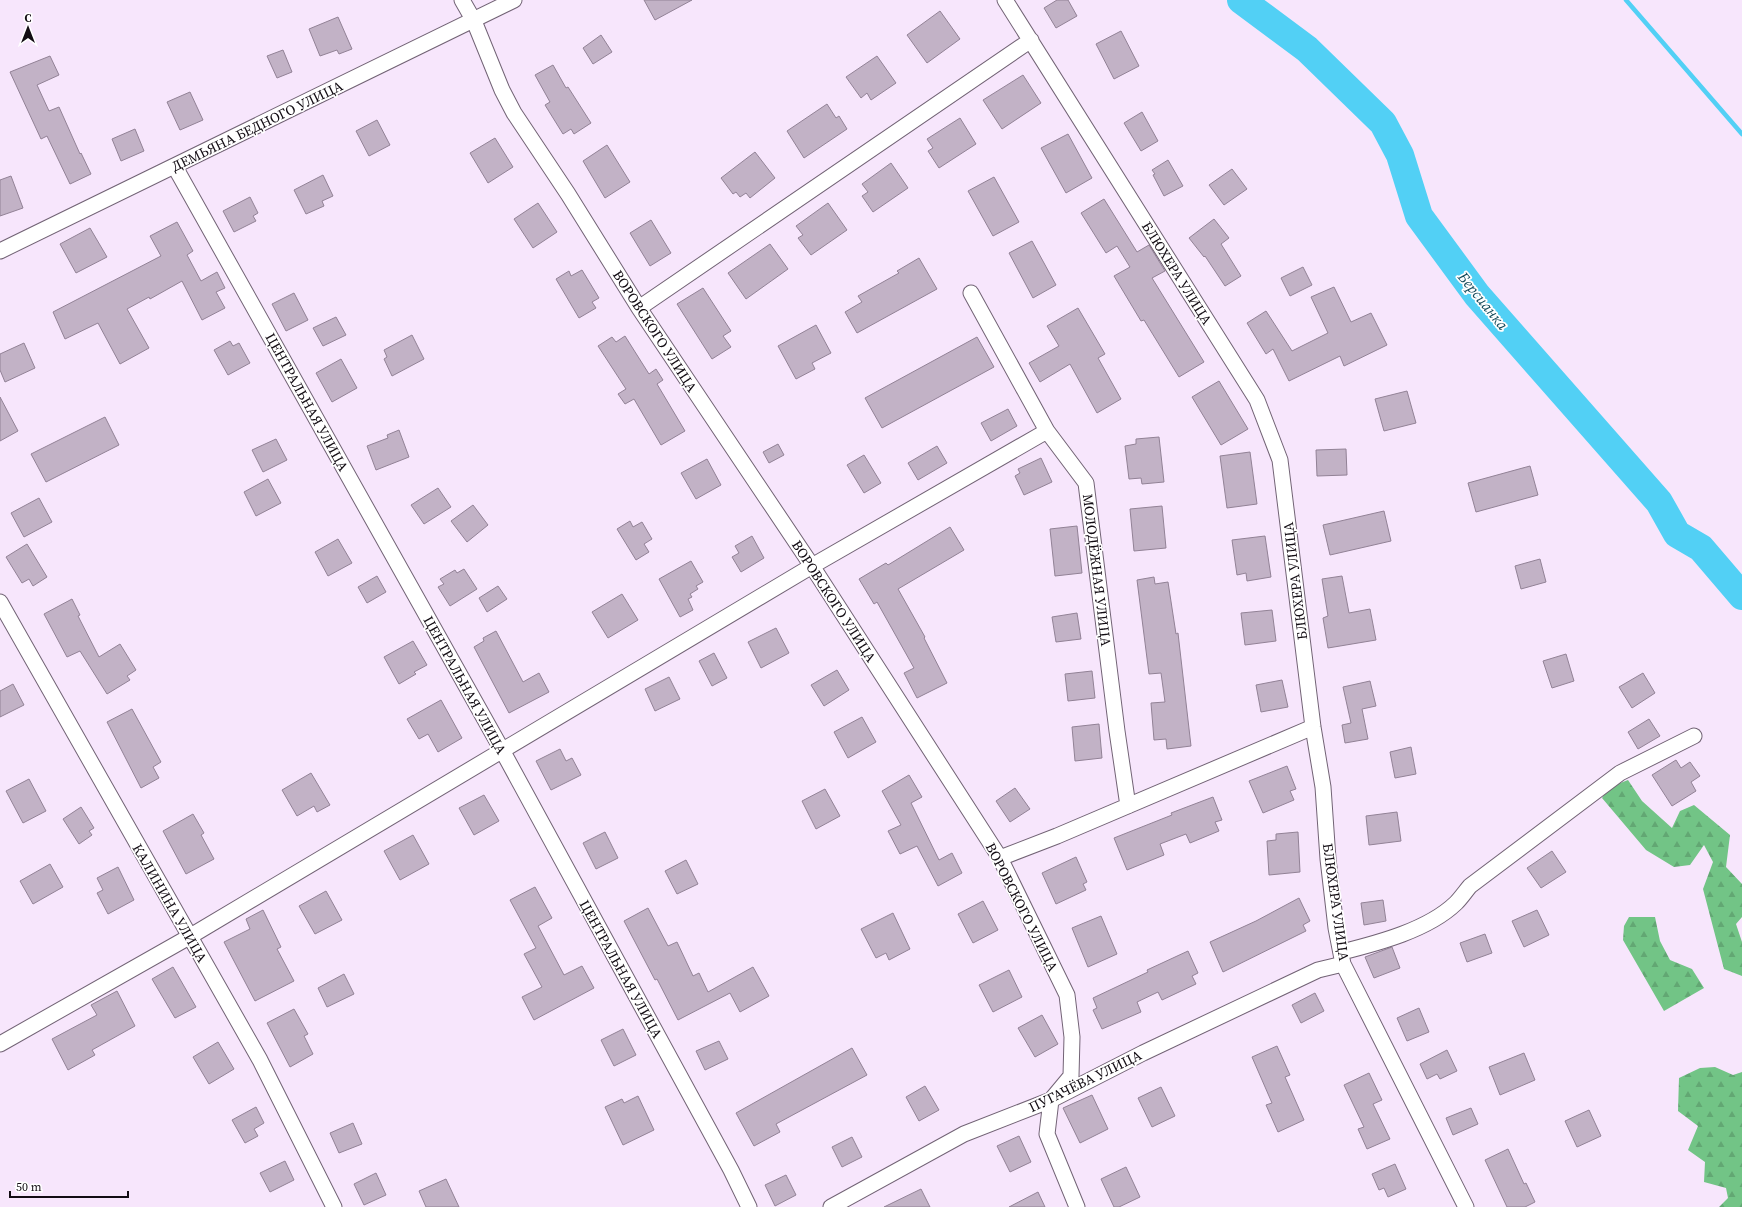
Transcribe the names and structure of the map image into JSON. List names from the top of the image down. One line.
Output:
{"streets":{"street":["ДЕМЬЯНА БЕДНОГО УЛИЦА","БЛЮХЕРА УЛИЦА","ВОРОВСКОГО УЛИЦА","ЦЕНТРАЛЬНАЯ УЛИЦА","МОЛОДЁЖНАЯ УЛИЦА","КАЛИНИНА УЛИЦА","ПУГАЧЁВА УЛИЦА"]},"crossings":[["ДЕМЬЯНА БЕДНОГО УЛИЦА","ВОРОВСКОГО УЛИЦА"],["ДЕМЬЯНА БЕДНОГО УЛИЦА","ЦЕНТРАЛЬНАЯ УЛИЦА"],["БЛЮХЕРА УЛИЦА","ПУГАЧЁВА УЛИЦА"],["ВОРОВСКОГО УЛИЦА","ПУГАЧЁВА УЛИЦА"]],"water":["Берсианка"],"scale_bar":"50 m","north":"top"}
